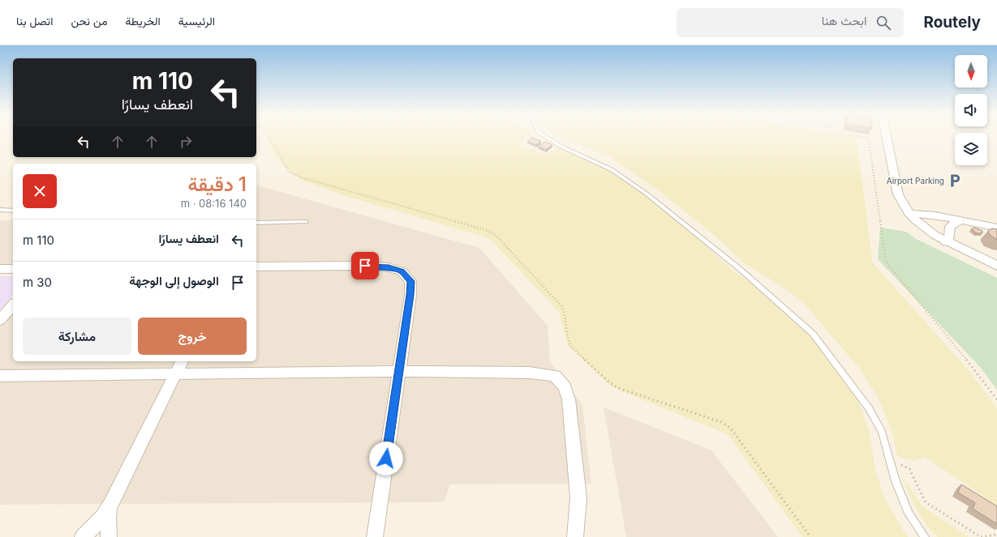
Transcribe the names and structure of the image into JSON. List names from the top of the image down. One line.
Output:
{"places":{"parking":["Airport Parking"]},"north":"bottom","page":{"header":"Routely","search":"ابحث هنا","nav":["الرئيسية","الخريطة","من نحن","اتصل بنا"],"turn":["110 m","انعطف يسارًا"],"heading":["1 دقيقة","140 m · 08:16"],"list":[{"name":"انعطف يسارًا","value":"110 m"},{"name":"الوصول إلى الوجهة","value":"30 m"}],"buttons":["خروج","مشاركة"]}}
